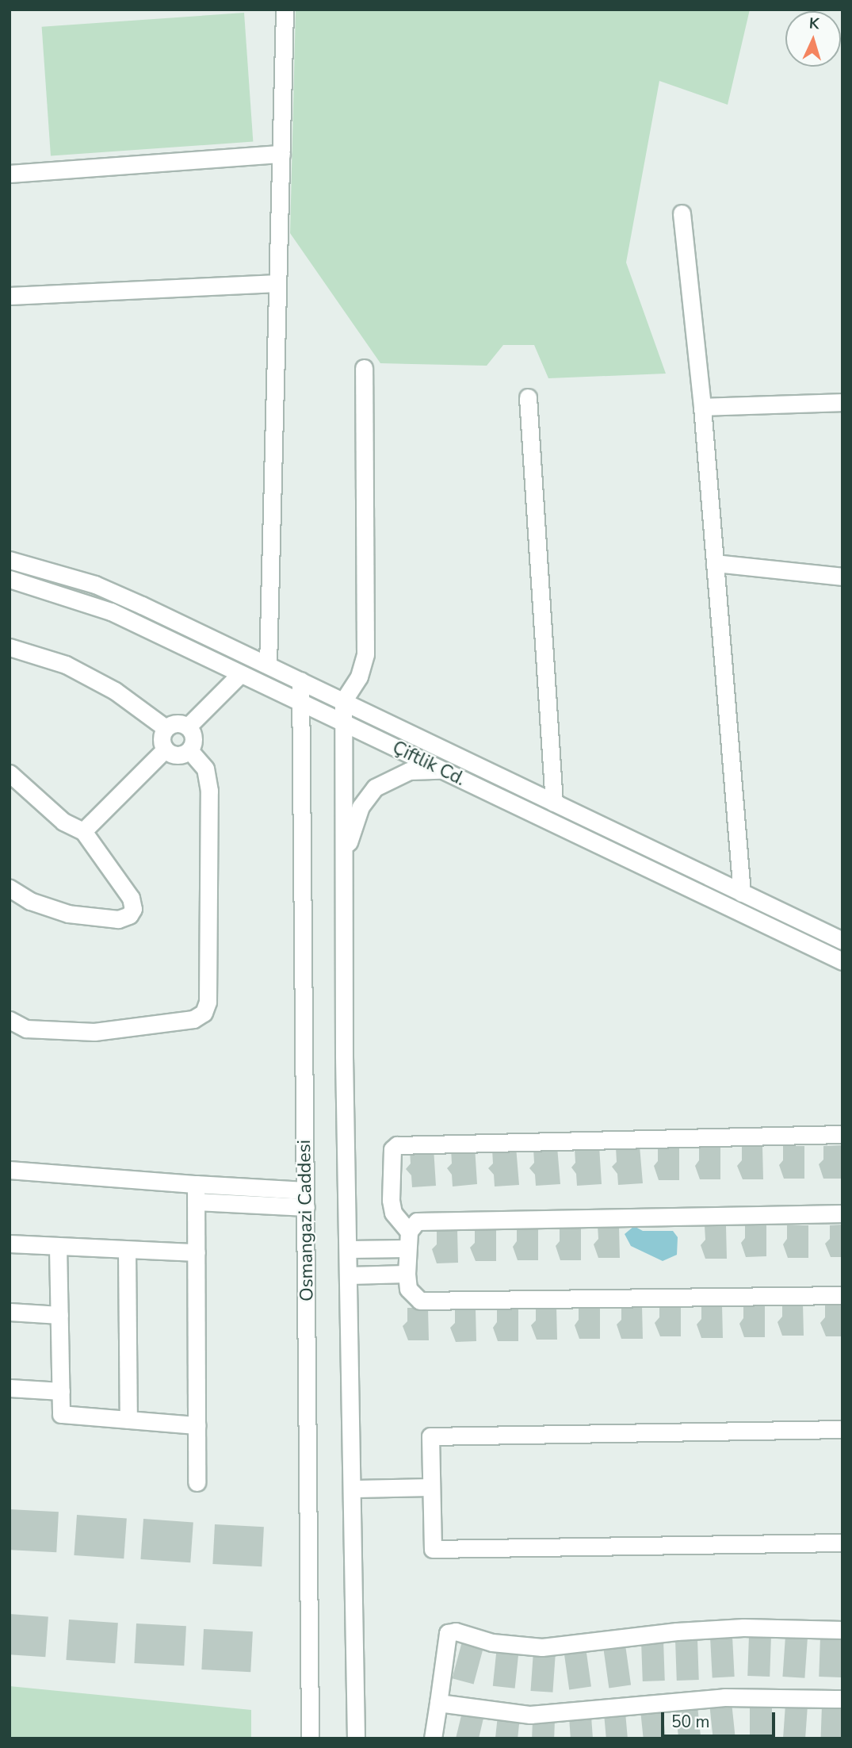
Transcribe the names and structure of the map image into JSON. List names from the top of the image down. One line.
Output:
{"streets":{"street":["Çiftlik Cd.","Osmangazi Caddesi"]},"crossings":[["Çiftlik Cd.","Osmangazi Caddesi"]],"scale_bar":"50 m","north":"top"}
